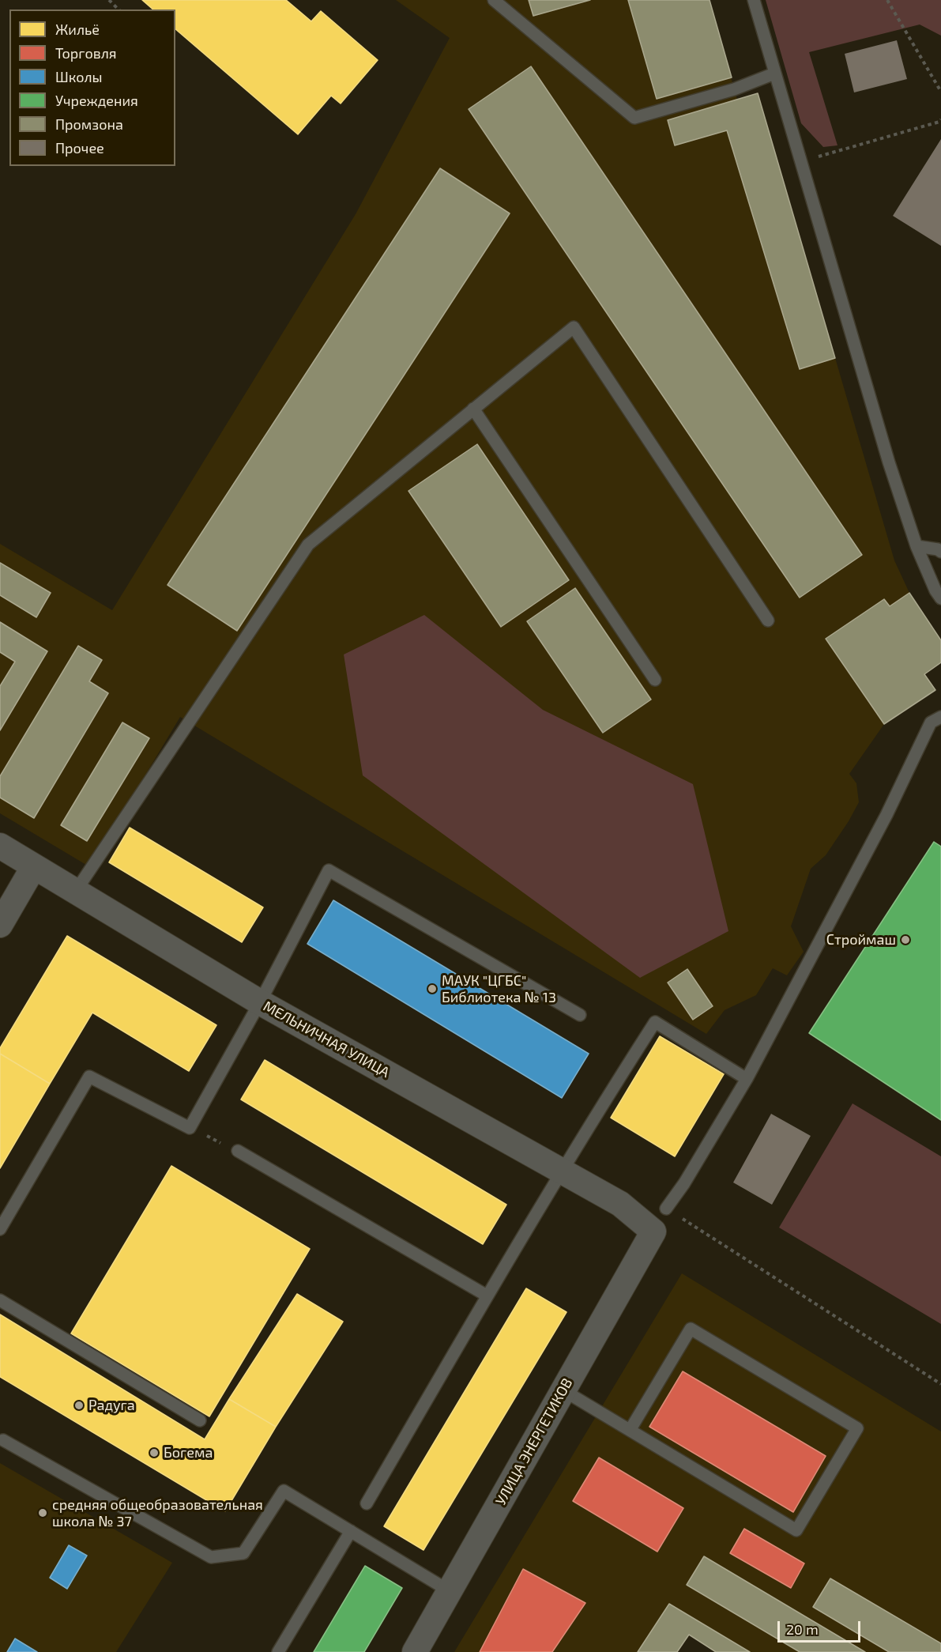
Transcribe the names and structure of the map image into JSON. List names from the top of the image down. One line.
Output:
{"streets":{"street":["МЕЛЬНИЧНАЯ УЛИЦА","УЛИЦА ЭНЕРГЕТИКОВ"]},"crossings":[["МЕЛЬНИЧНАЯ УЛИЦА","УЛИЦА ЭНЕРГЕТИКОВ"]],"places":["Строймаш","МАУК \"ЦГБС\" Библиотека № 13","Радуга","Богема","средняя общеобразовательная школа № 37"],"legend":["Жильё","Торговля","Школы","Учреждения","Промзона","Прочее"],"scale_bar":"20 m"}
